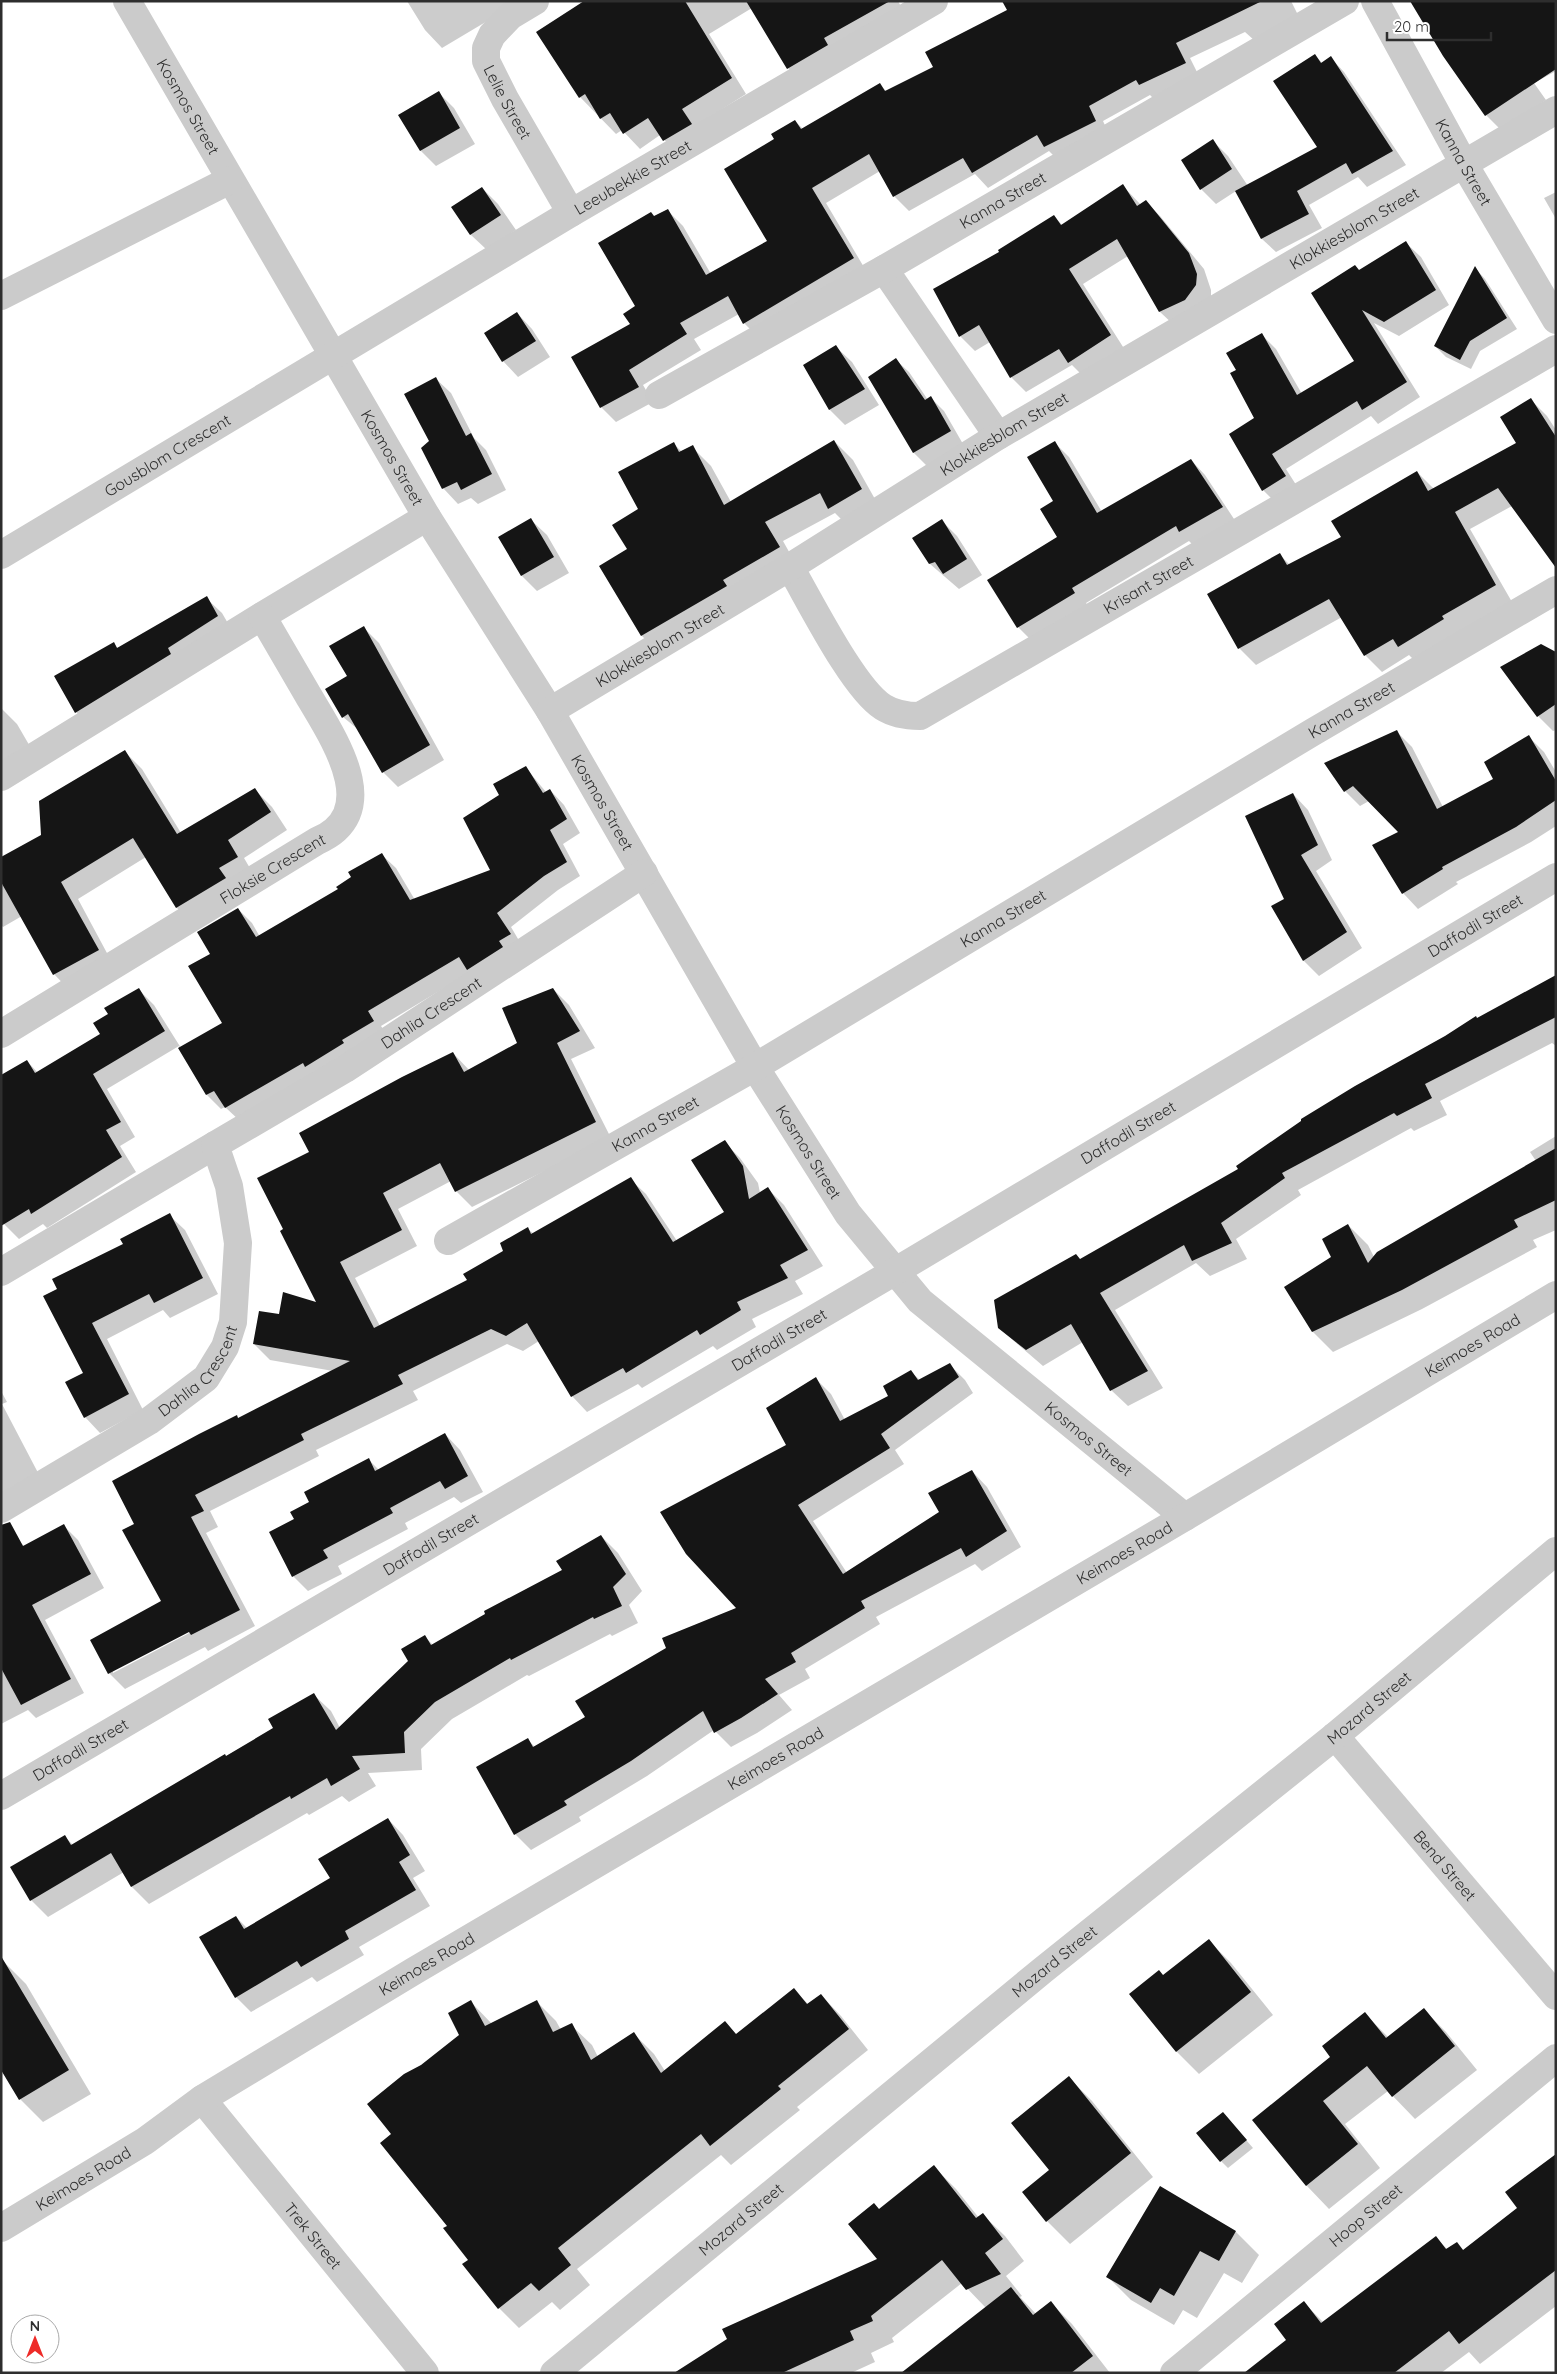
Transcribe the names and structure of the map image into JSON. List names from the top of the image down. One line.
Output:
{"streets":{"street":["Lelie Street","Kosmos Street","Kanna Street","Leeubekkie Street","Klokkiesblom Street","Gousblom Crescent","Krisant Street","Floksie Crescent","Daffodil Street","Dahlia Crescent","Keimoes Road","Mozard Street","Bend Street","Hoop Street","Trek Street"]},"crossings":[["Lelie Street","Leeubekkie Street"],["Kosmos Street","Kanna Street"],["Kosmos Street","Leeubekkie Street"],["Kosmos Street","Klokkiesblom Street"],["Kosmos Street","Gousblom Crescent"],["Kosmos Street","Daffodil Street"],["Kosmos Street","Dahlia Crescent"],["Kosmos Street","Keimoes Road"],["Kanna Street","Klokkiesblom Street"],["Leeubekkie Street","Gousblom Crescent"],["Klokkiesblom Street","Krisant Street"],["Keimoes Road","Trek Street"],["Mozard Street","Bend Street"]],"scale_bar":"20 m","north":"top"}
